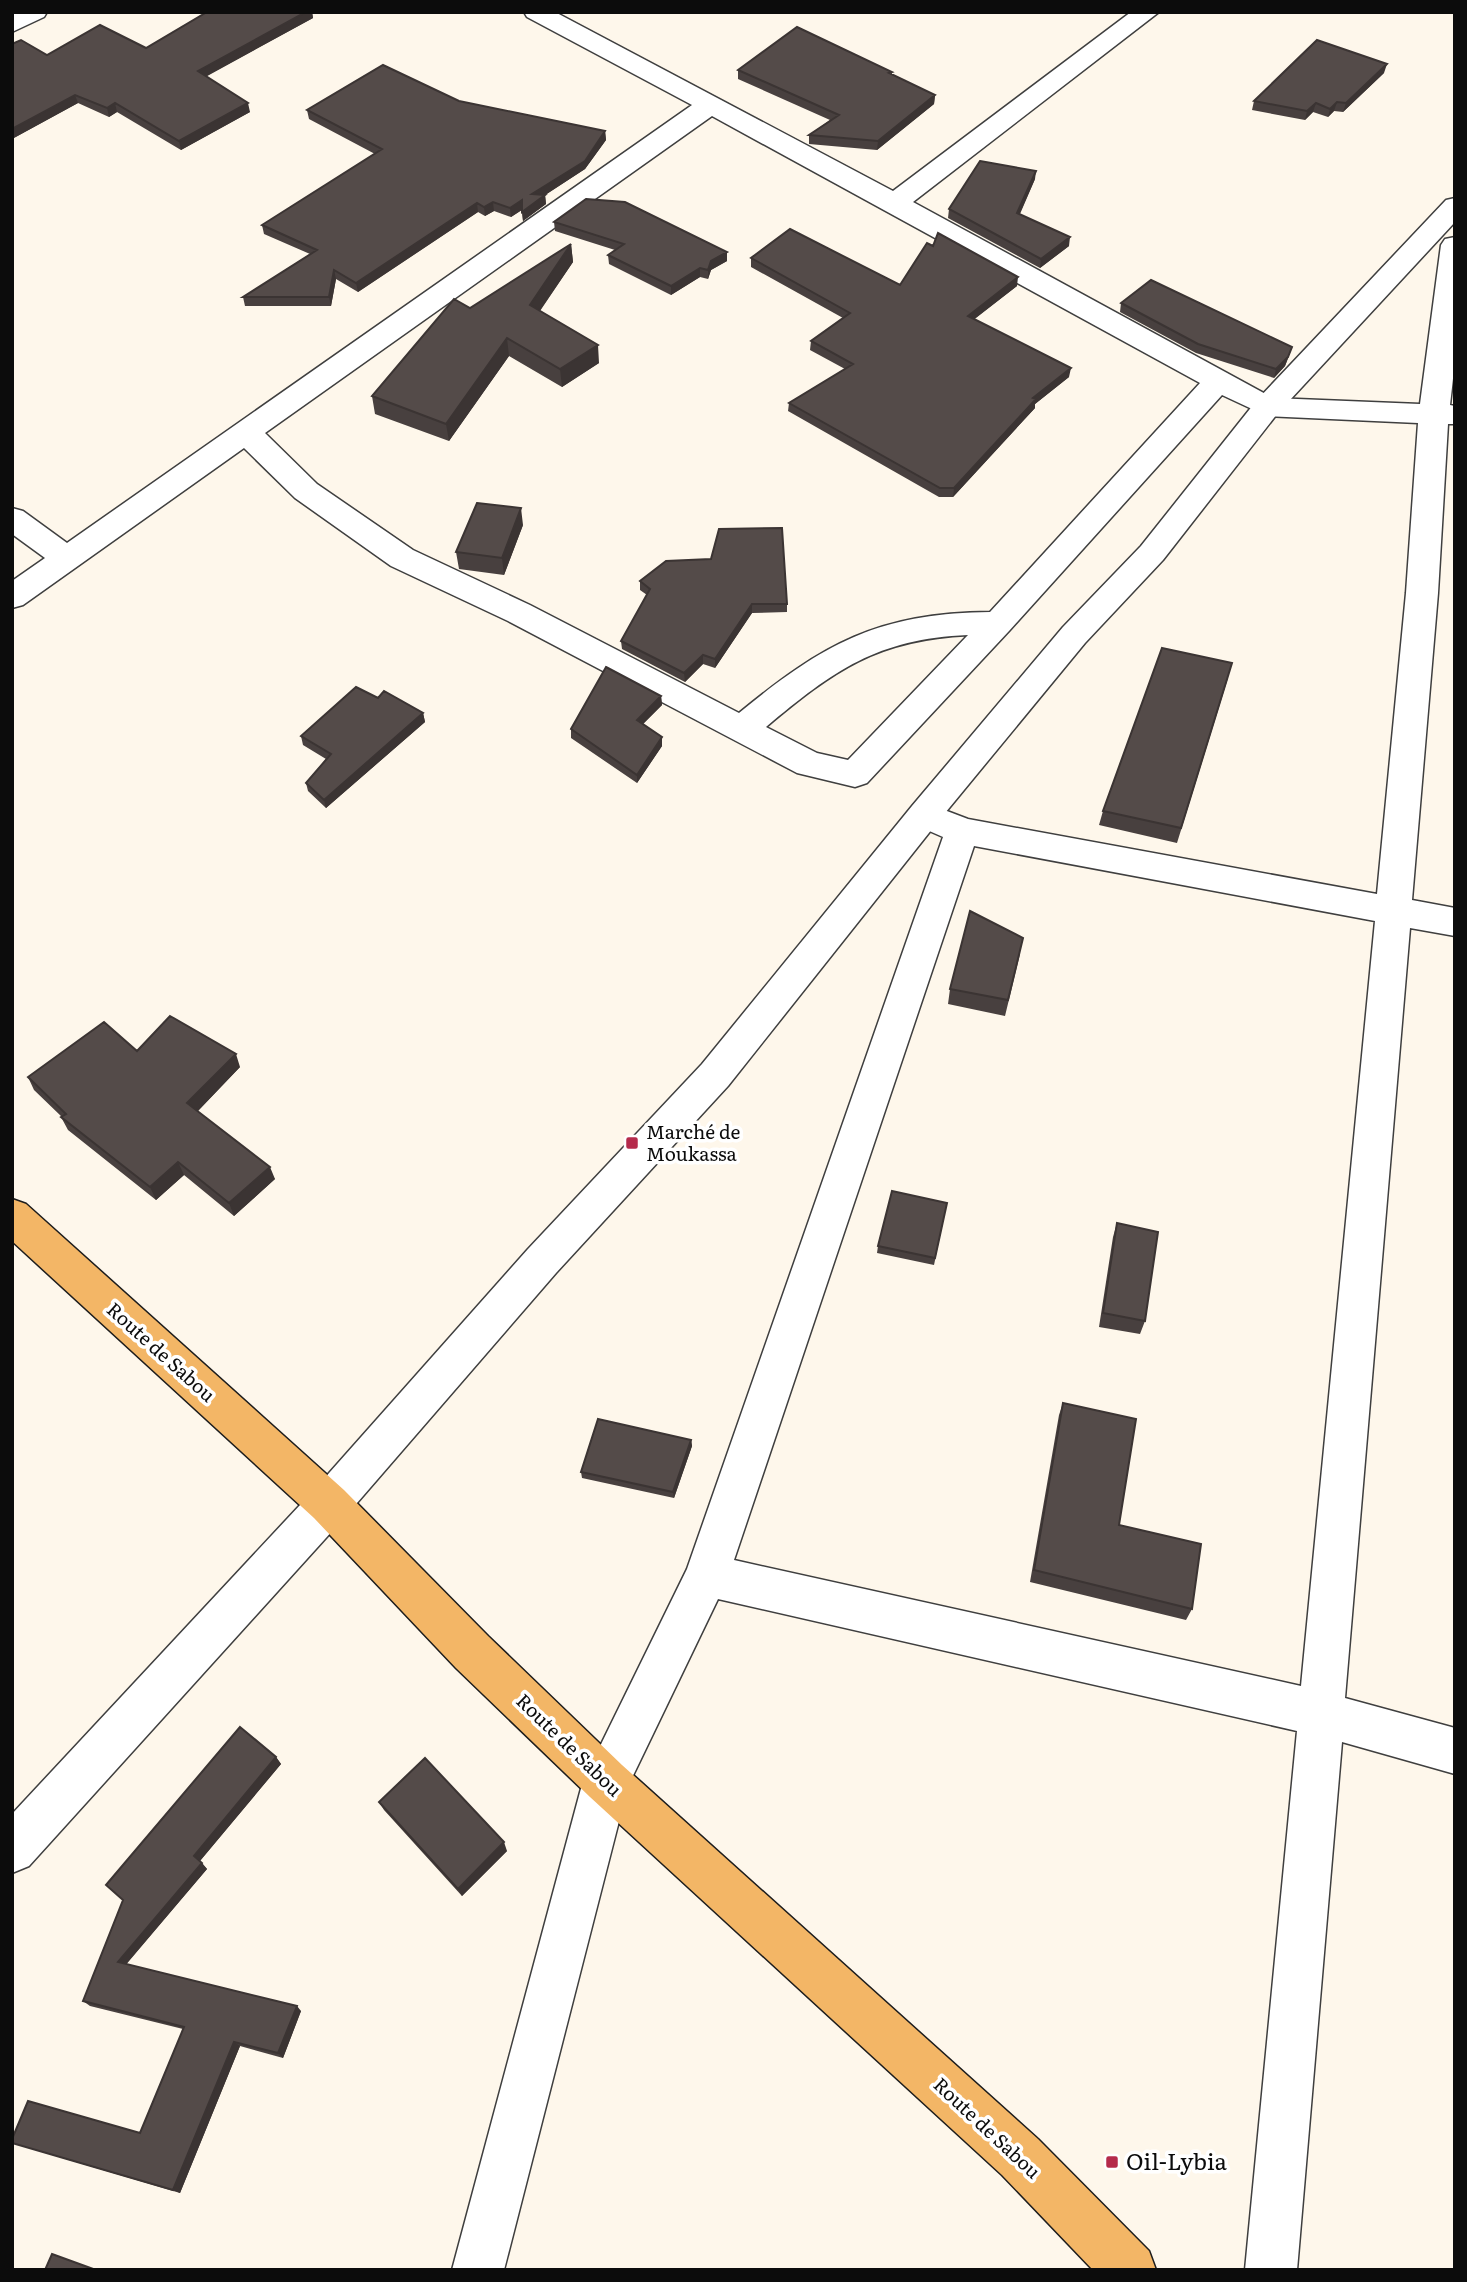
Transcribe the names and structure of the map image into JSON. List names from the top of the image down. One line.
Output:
{"streets":{"main road":["Route de Sabou"]},"places":{"transit":["Marché de Moukassa","Oil-Lybia"]}}
